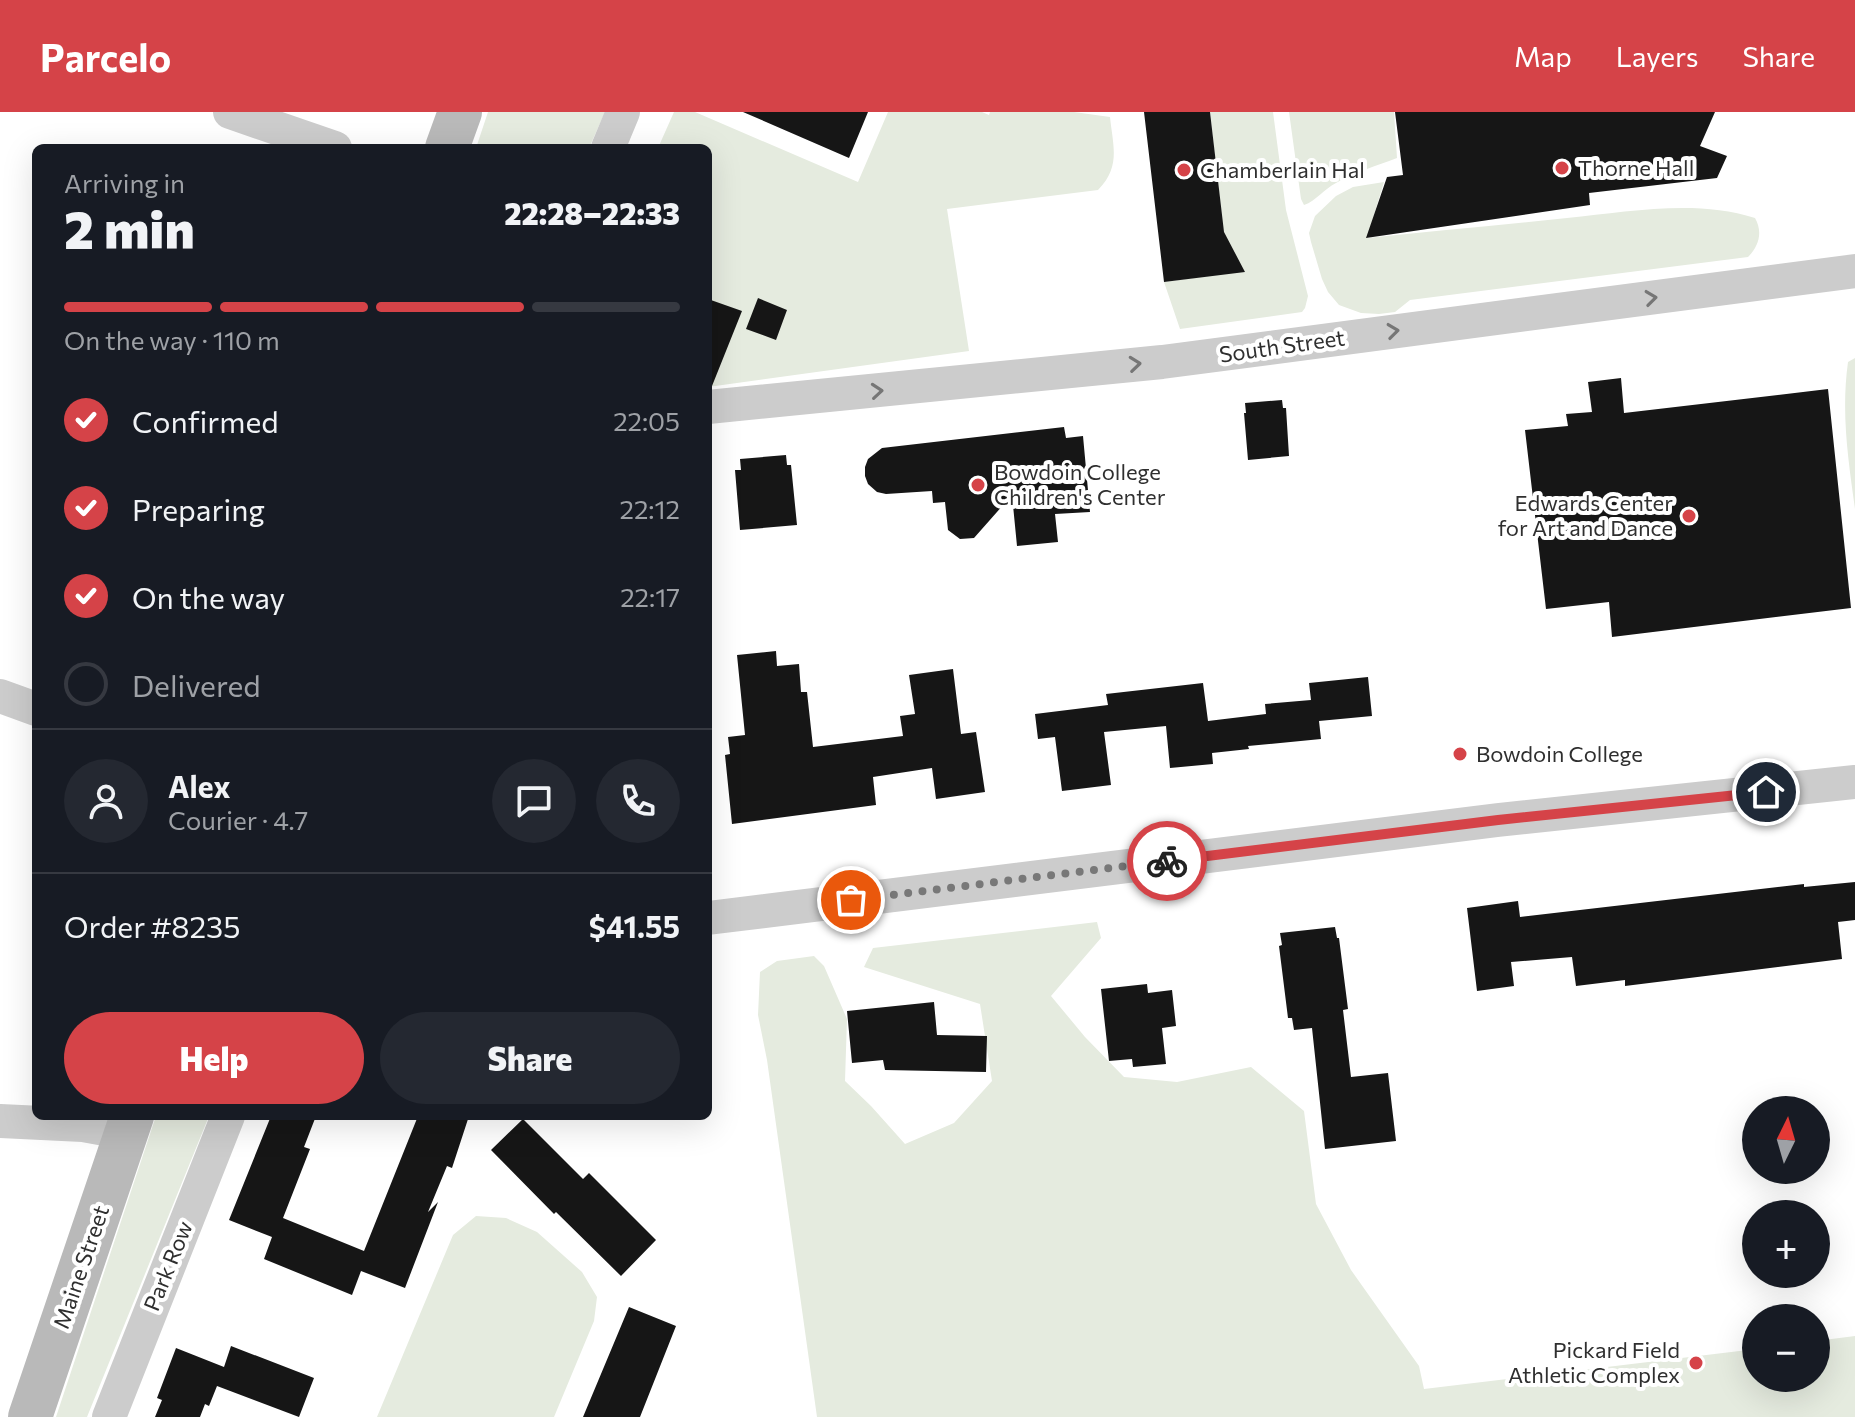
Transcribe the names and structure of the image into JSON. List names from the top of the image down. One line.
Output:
{"streets":{"street":["South Street","Park Row","Maine Street"]},"one_way":["South Street"],"places":["Thorne Hall","Chamberlain Hal","Bowdoin College Children's Center","Edwards Center for Art and Dance","Bowdoin College","Pickard Field Athletic Complex"],"north":"top","page":{"header":"Parcelo","nav":["Map","Layers","Share"],"heading":["2 min","Arriving in","22:28–22:33"],"panel":["Alex","Courier · 4.7","Order #8235","$41.55"],"bar":"On the way · 110 m","list":[["Confirmed","22:05"],["Preparing","22:12"],["On the way","22:17"],"Delivered"],"buttons":["Help","Share"],"map_buttons":["+","−"]}}
